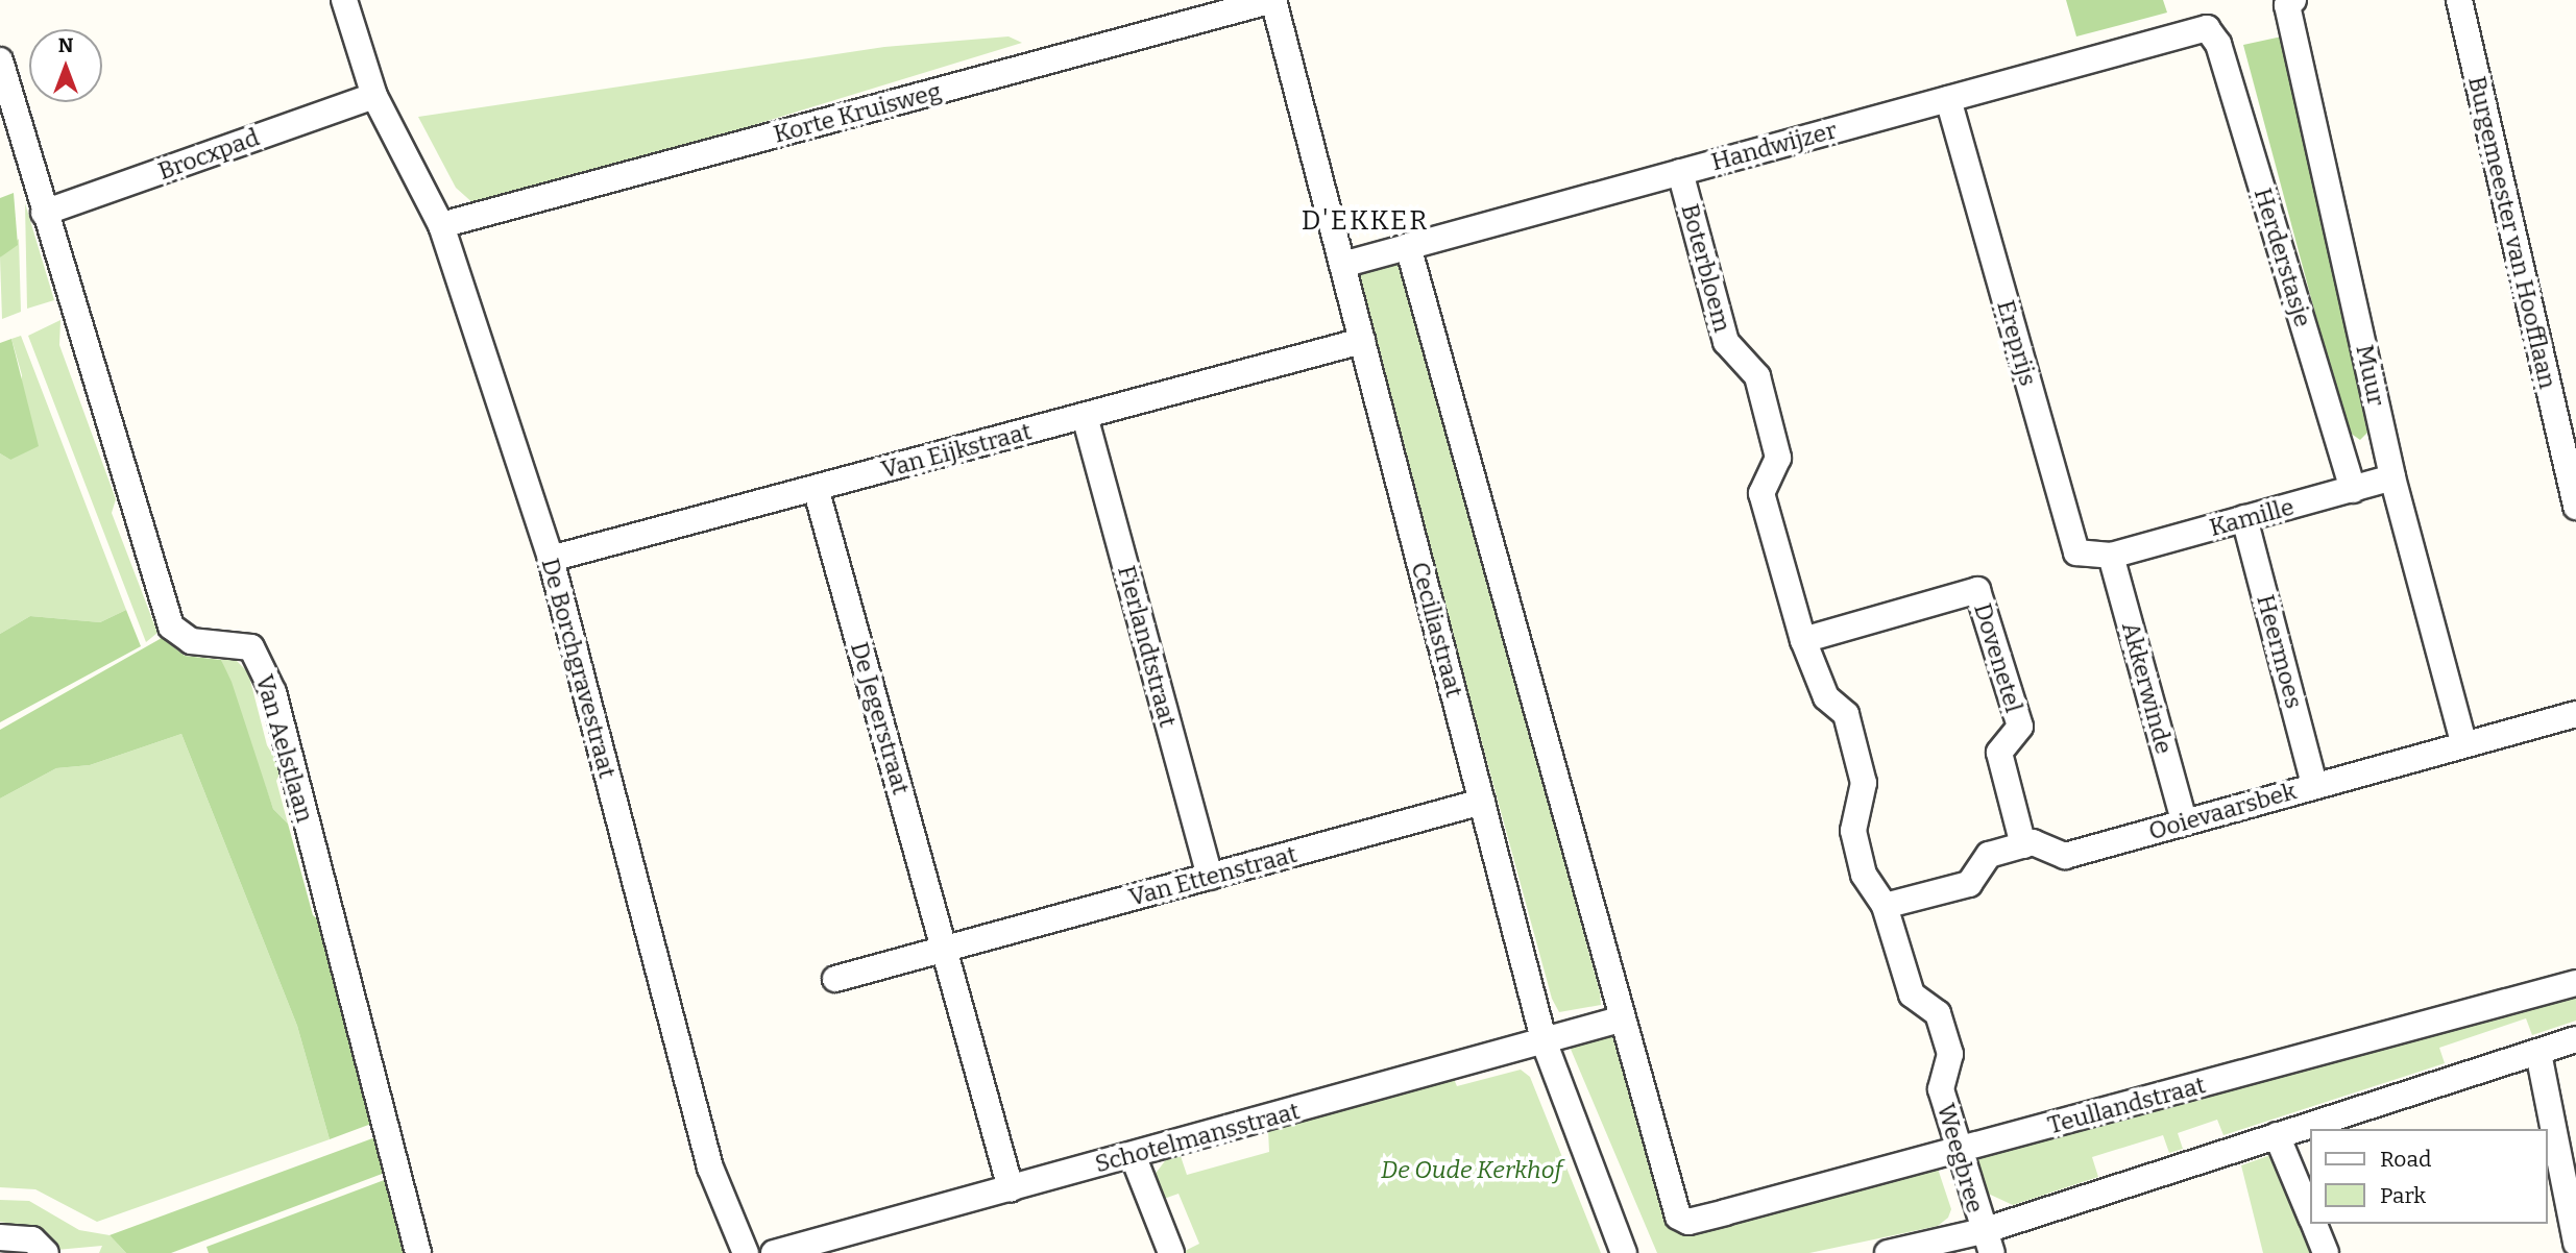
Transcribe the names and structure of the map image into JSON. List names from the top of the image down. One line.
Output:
{"streets":{"street":["Korte Kruisweg","Handwijzer","Brocxpad","Burgemeester van Hoofflaan","Herderstasje","Boterbloem","Ereprijs","Muur","Van Eijkstraat","Kamille","Ceciliastraat","Fierlandtstraat","Heermoes","Dovenetel","De Borchgravestraat","Akkerwinde","De Jegerstraat","Van Aelstlaan","Ooievaarsbek","Van Ettenstraat","Teullandstraat","Schotelmansstraat","Weegbree"]},"crossings":[["Korte Kruisweg","Ceciliastraat"],["Korte Kruisweg","De Borchgravestraat"],["Handwijzer","Herderstasje"],["Handwijzer","Boterbloem"],["Handwijzer","Ereprijs"],["Handwijzer","Ceciliastraat"],["Brocxpad","De Borchgravestraat"],["Brocxpad","Van Aelstlaan"],["Herderstasje","Kamille"],["Boterbloem","Weegbree"],["Ereprijs","Kamille"],["Ereprijs","Akkerwinde"],["Muur","Kamille"],["Muur","Ooievaarsbek"],["Van Eijkstraat","Ceciliastraat"],["Van Eijkstraat","Fierlandtstraat"],["Van Eijkstraat","De Borchgravestraat"],["Van Eijkstraat","De Jegerstraat"],["Kamille","Heermoes"],["Kamille","Akkerwinde"],["Ceciliastraat","Van Ettenstraat"],["Ceciliastraat","Schotelmansstraat"],["Fierlandtstraat","Van Ettenstraat"],["Heermoes","Ooievaarsbek"],["Dovenetel","Ooievaarsbek"],["Dovenetel","Weegbree"],["Akkerwinde","Ooievaarsbek"],["De Jegerstraat","Van Ettenstraat"],["De Jegerstraat","Schotelmansstraat"],["Teullandstraat","Schotelmansstraat"],["Teullandstraat","Weegbree"]],"districts":["D'EKKER"],"parks":["De Oude Kerkhof"],"legend":["Road","Park"],"north":"top"}
